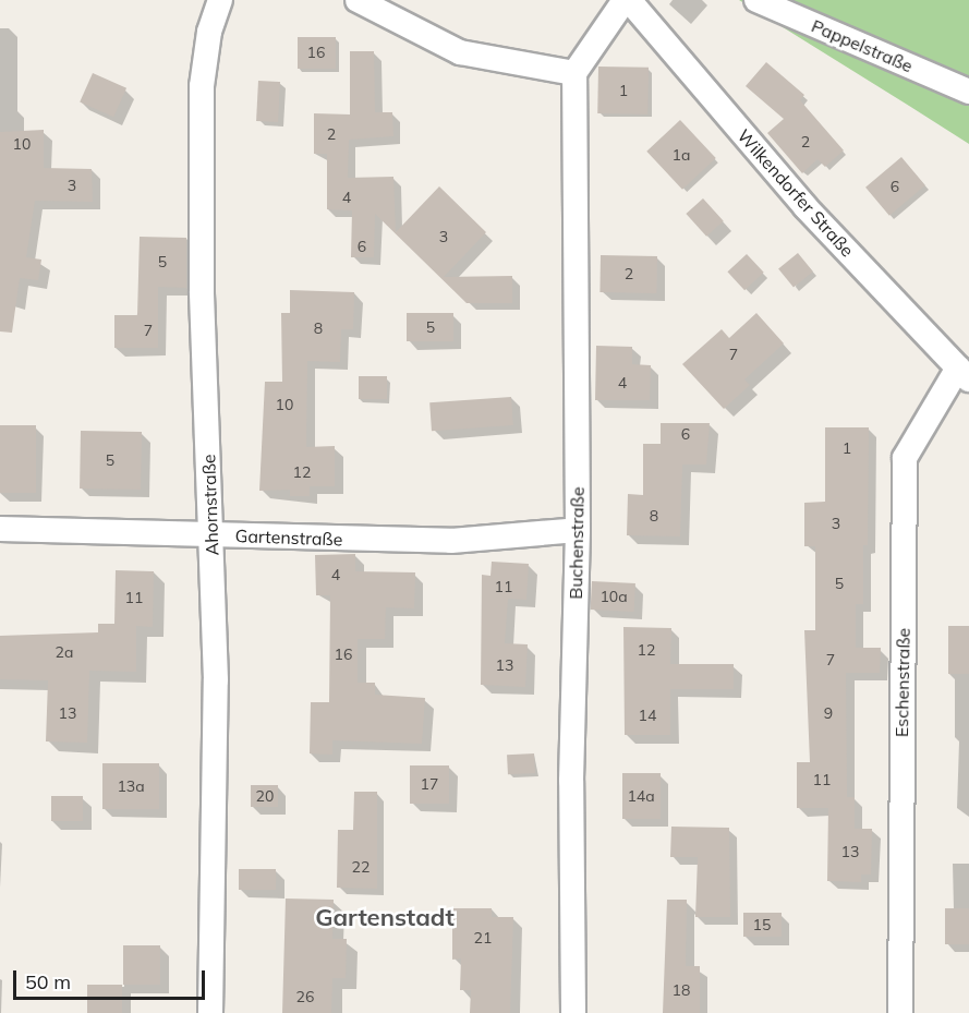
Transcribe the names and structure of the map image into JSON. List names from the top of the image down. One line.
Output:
{"streets":{"street":["Pappelstraße","Wilkendorfer Straße","Ahornstraße","Gartenstraße","Buchenstraße","Eschenstraße"]},"crossings":[["Wilkendorfer Straße","Buchenstraße"],["Wilkendorfer Straße","Eschenstraße"],["Ahornstraße","Gartenstraße"],["Gartenstraße","Buchenstraße"]],"districts":["Gartenstadt"],"house_numbers":["16","1","2","2","10","1a","3","6","4","3","6","5","2","5","8","7","7","4","10","6","1","5","12","8","3","4","5","11","10a","11","12","2a","16","7","13","13","9","14","11","17","13a","20","14a","13","22","15","21","18","26"],"scale_bar":"50 m"}
